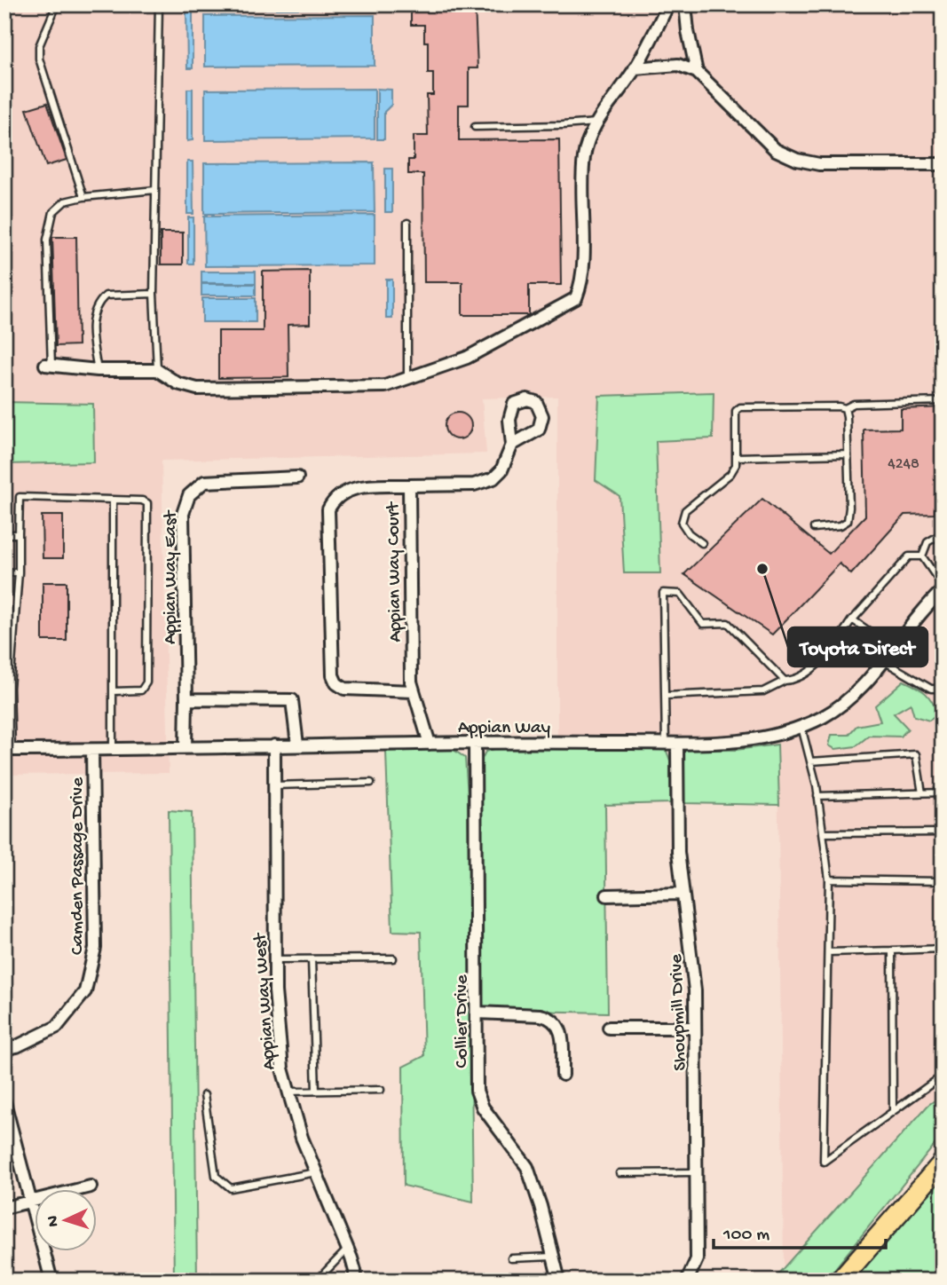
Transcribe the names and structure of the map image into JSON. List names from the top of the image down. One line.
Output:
{"streets":{"street":["Appian Way Court","Appian Way East","Appian Way","Camden Passage Drive","Appian Way West","Shoupmill Drive","Collier Drive"]},"crossings":[["Appian Way Court","Appian Way"],["Appian Way East","Appian Way"],["Appian Way","Camden Passage Drive"],["Appian Way","Appian Way West"],["Appian Way","Shoupmill Drive"],["Appian Way","Collier Drive"]],"places":["Toyota Direct"],"house_numbers":["4248"],"scale_bar":"100 m","north":"left"}
